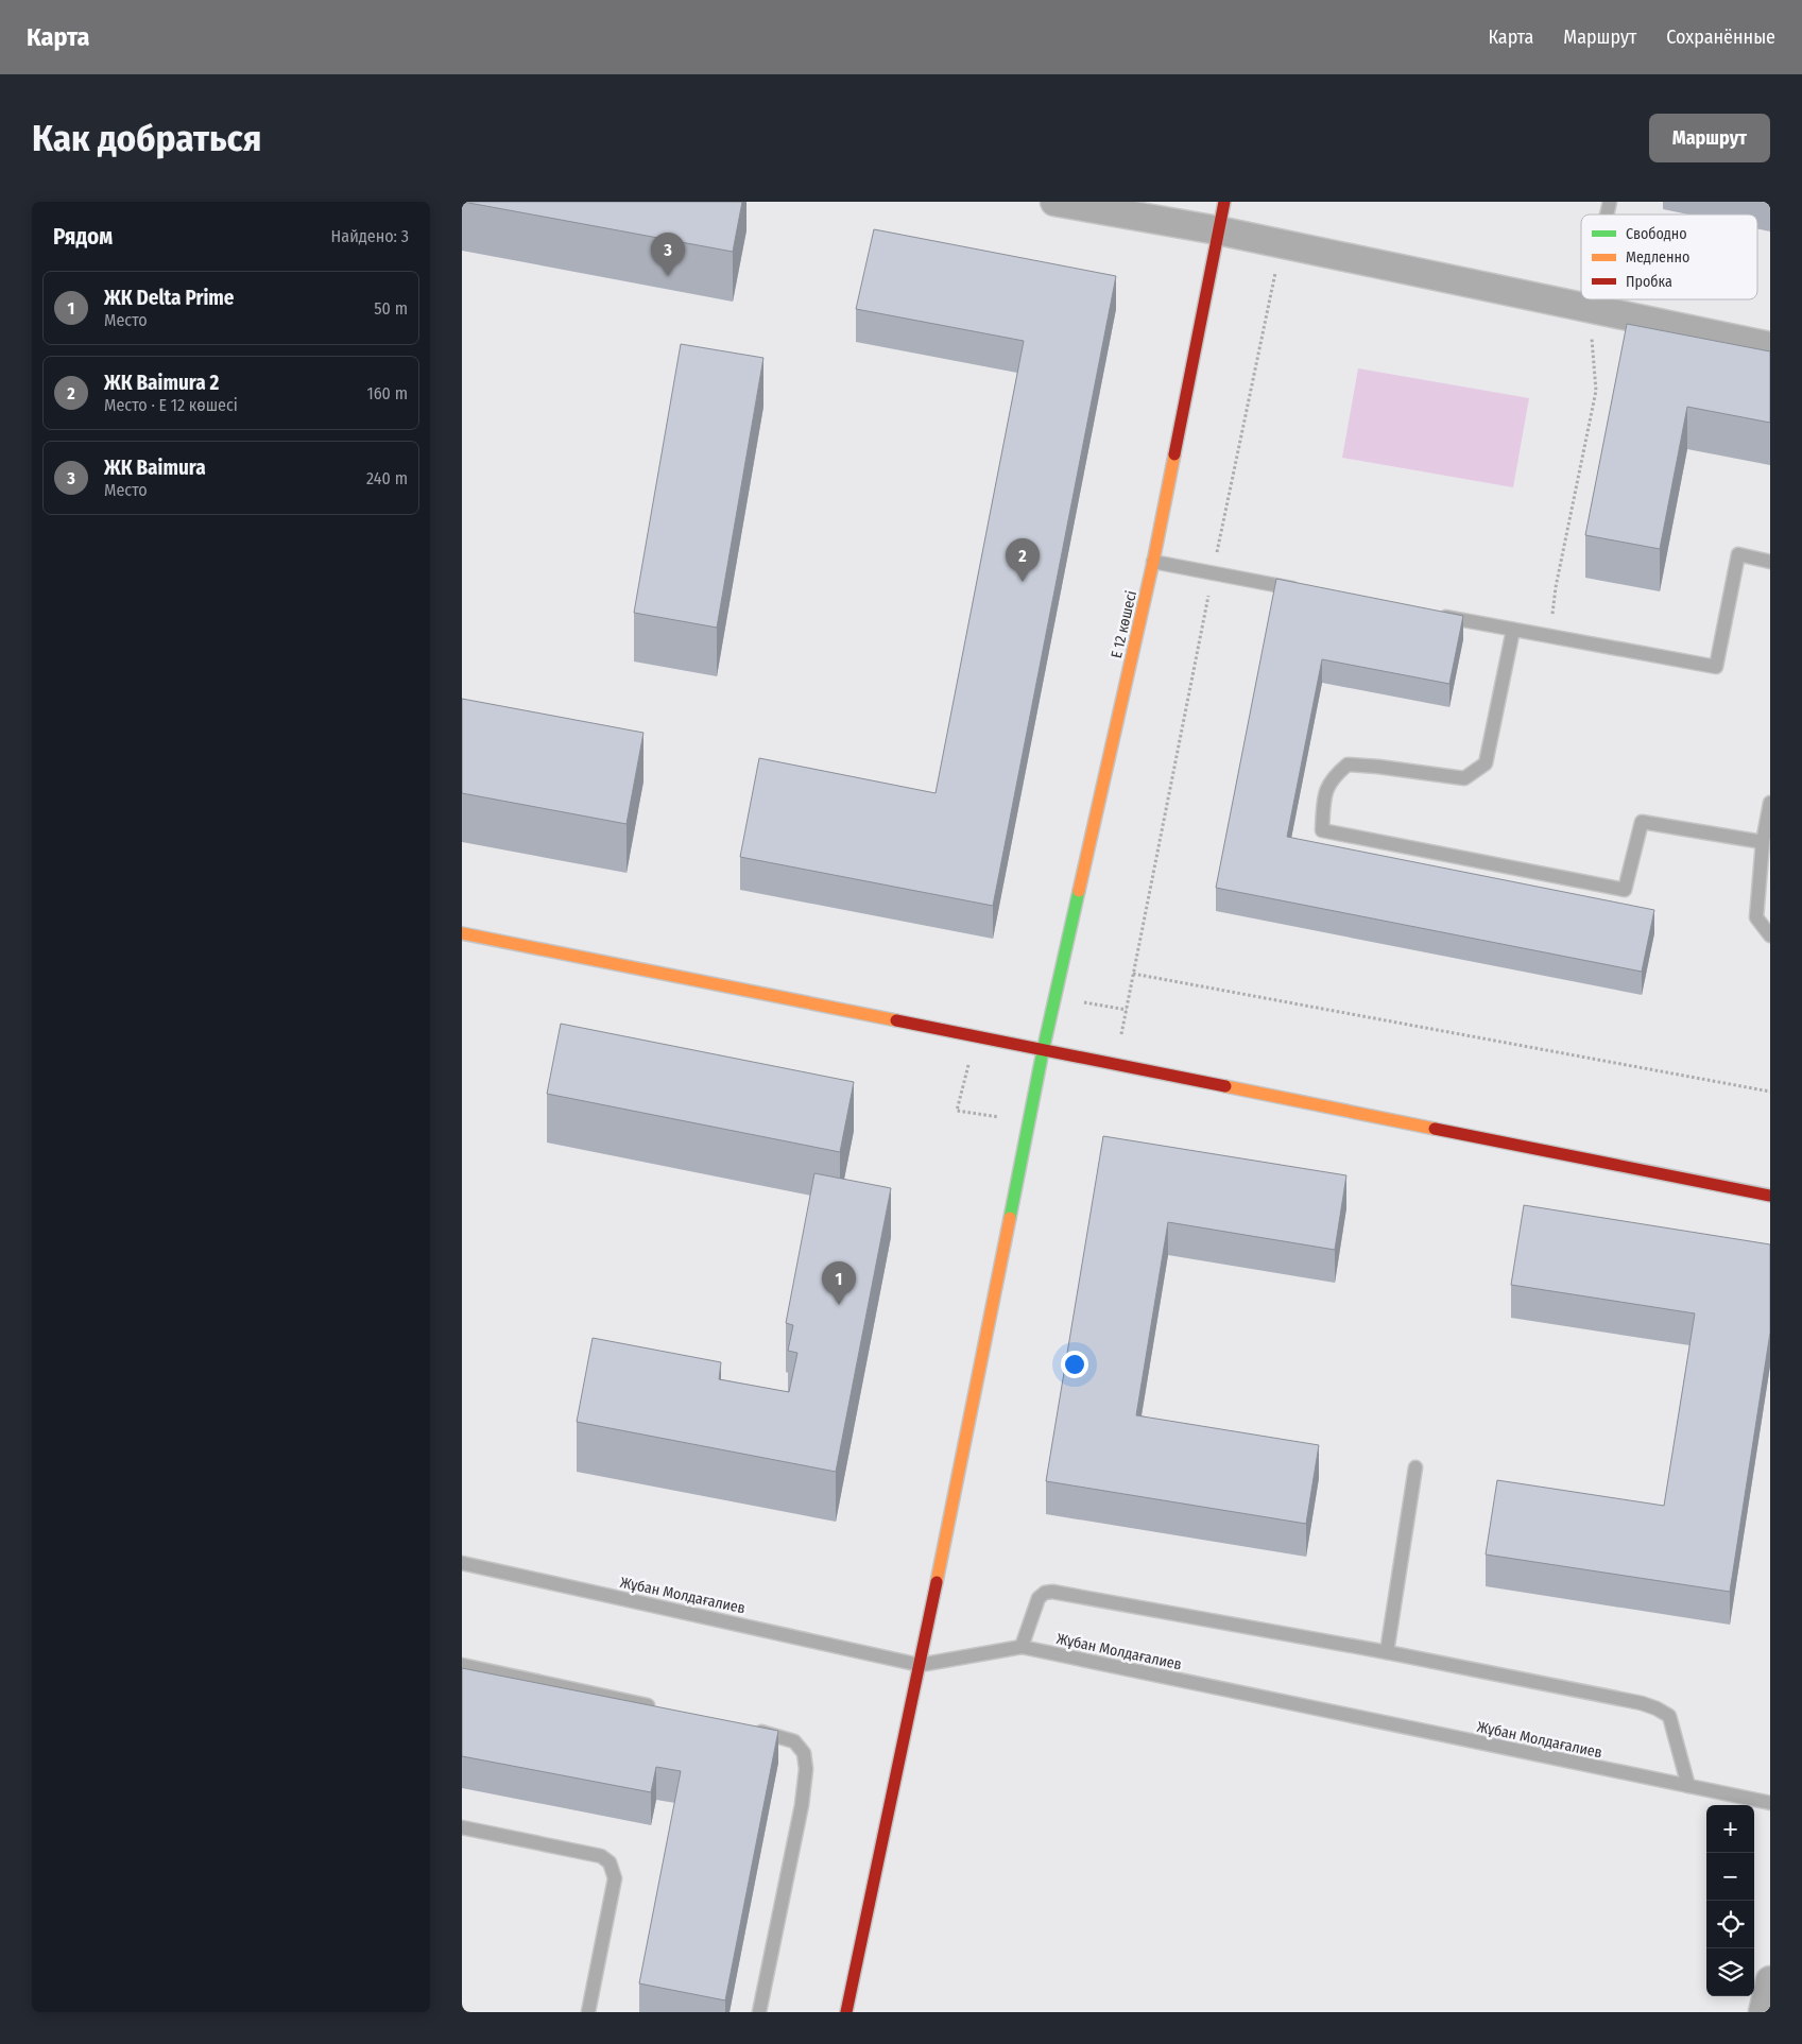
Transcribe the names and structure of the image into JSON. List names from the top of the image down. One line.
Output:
{"streets":{"street":["Е 12 көшесі"],"lane":["Жұбан Молдағалиев"]},"crossings":[["Е 12 көшесі","Жұбан Молдағалиев"]],"legend":["Свободно","Медленно","Пробка"],"page":{"header":"Карта","nav":["Карта","Маршрут","Сохранённые"],"buttons":"Маршрут","title":"Как добраться","heading":["Рядом","Найдено: 3"],"pins":["3","2","1"],"list":[{"mark":"1","name":"ЖК Delta Prime","note":"Место","value":"50 m"},{"mark":"2","name":"ЖК Baimura 2","note":"Место · Е 12 көшесі","value":"160 m"},{"mark":"3","name":"ЖК Baimura","note":"Место","value":"240 m"}],"map_buttons":["+","−"]}}
